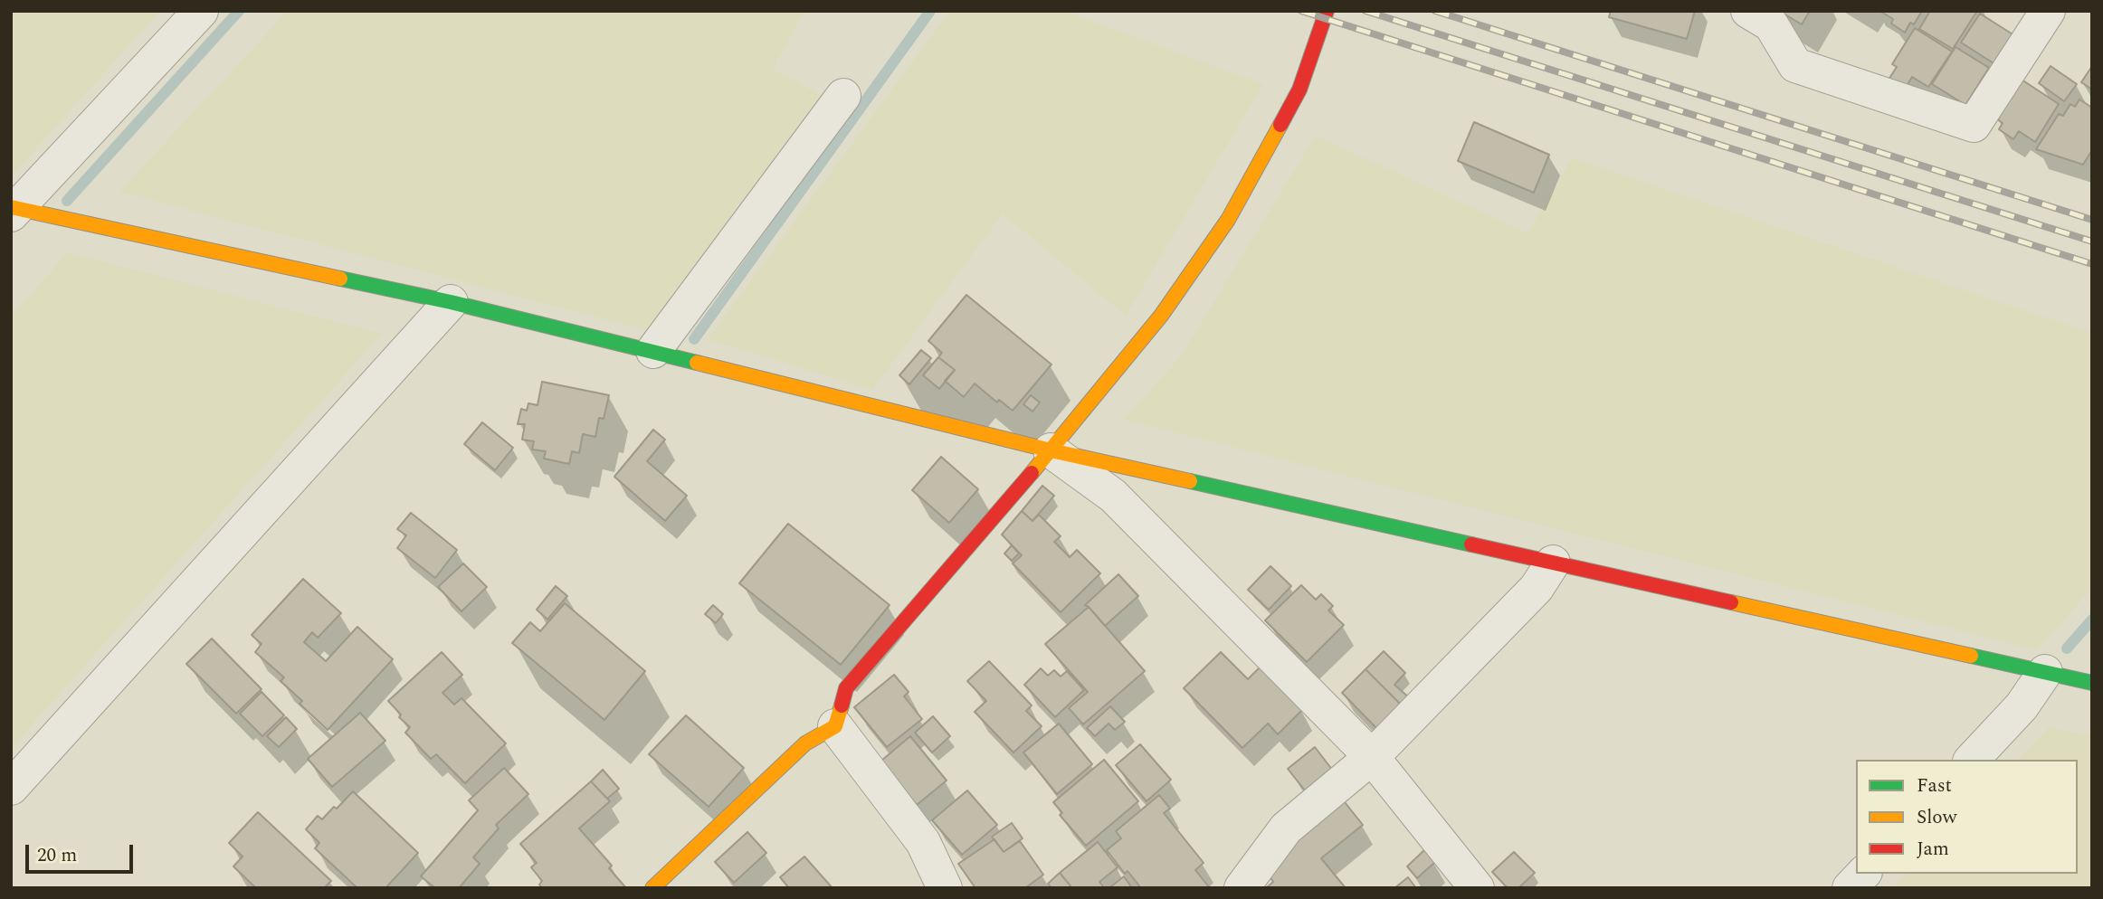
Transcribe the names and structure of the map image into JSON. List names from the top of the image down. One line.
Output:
{"legend":["Fast","Slow","Jam"],"scale_bar":"20 m"}
